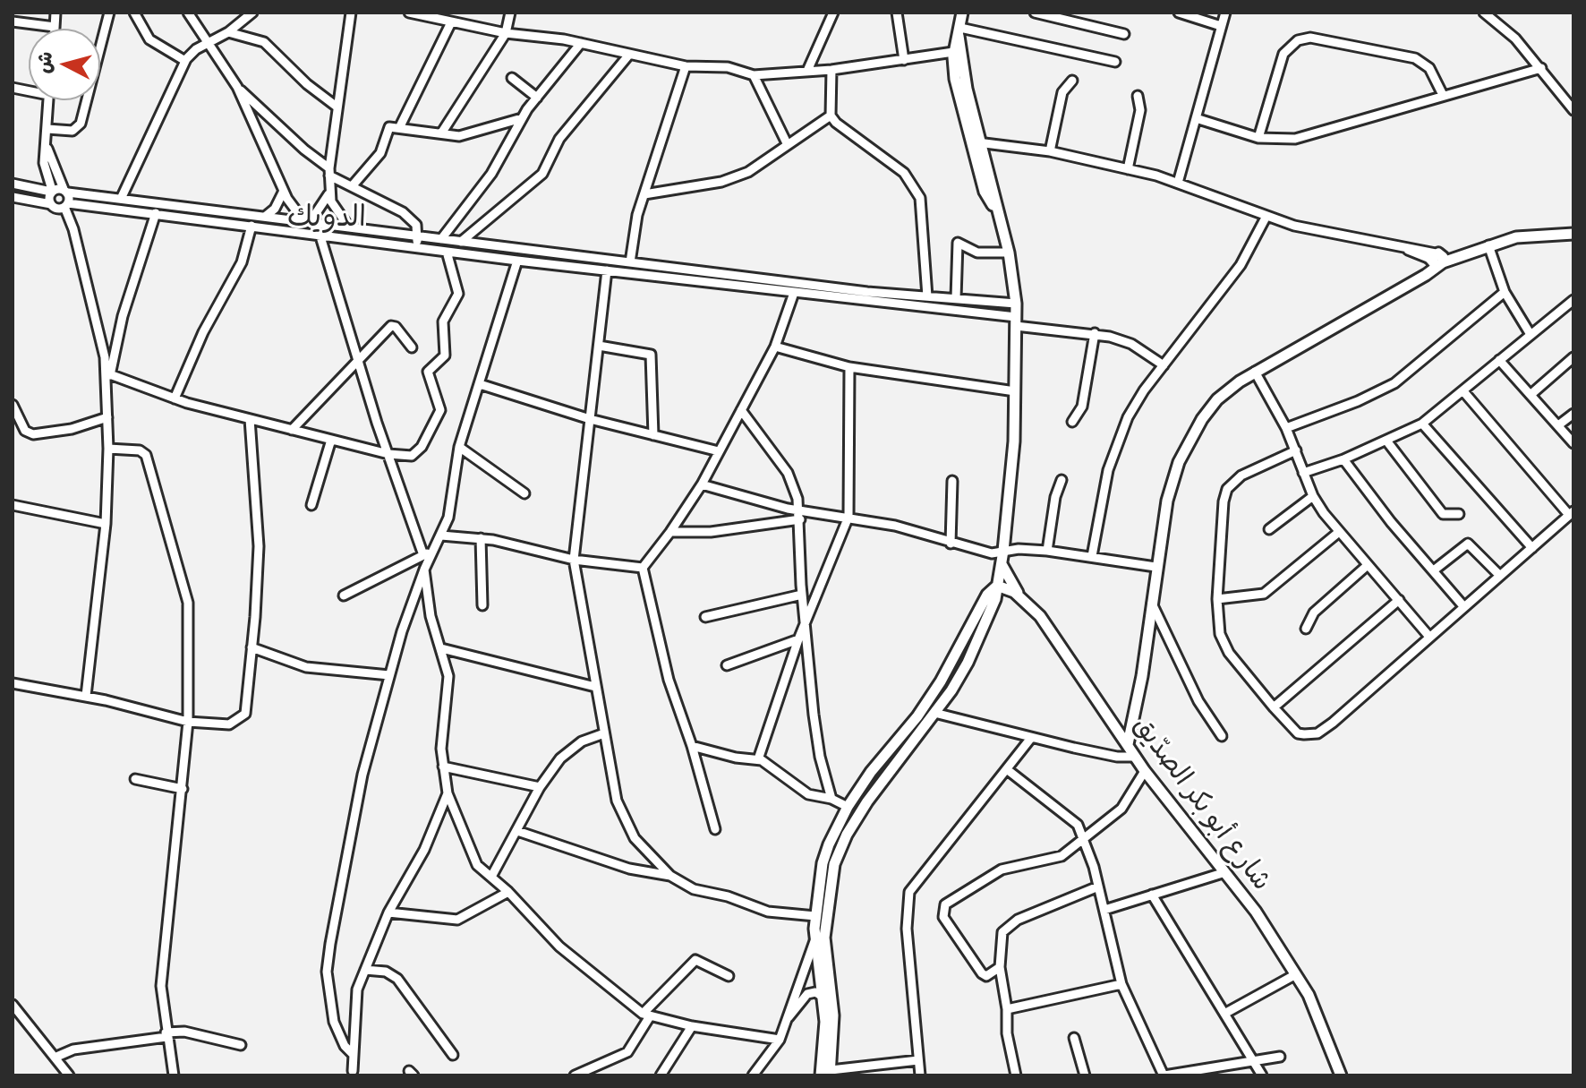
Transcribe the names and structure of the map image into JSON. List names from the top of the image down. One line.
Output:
{"streets":{"street":["شارع أبو بكر الصدّيق"]},"districts":["الدويك"],"north":"left"}
